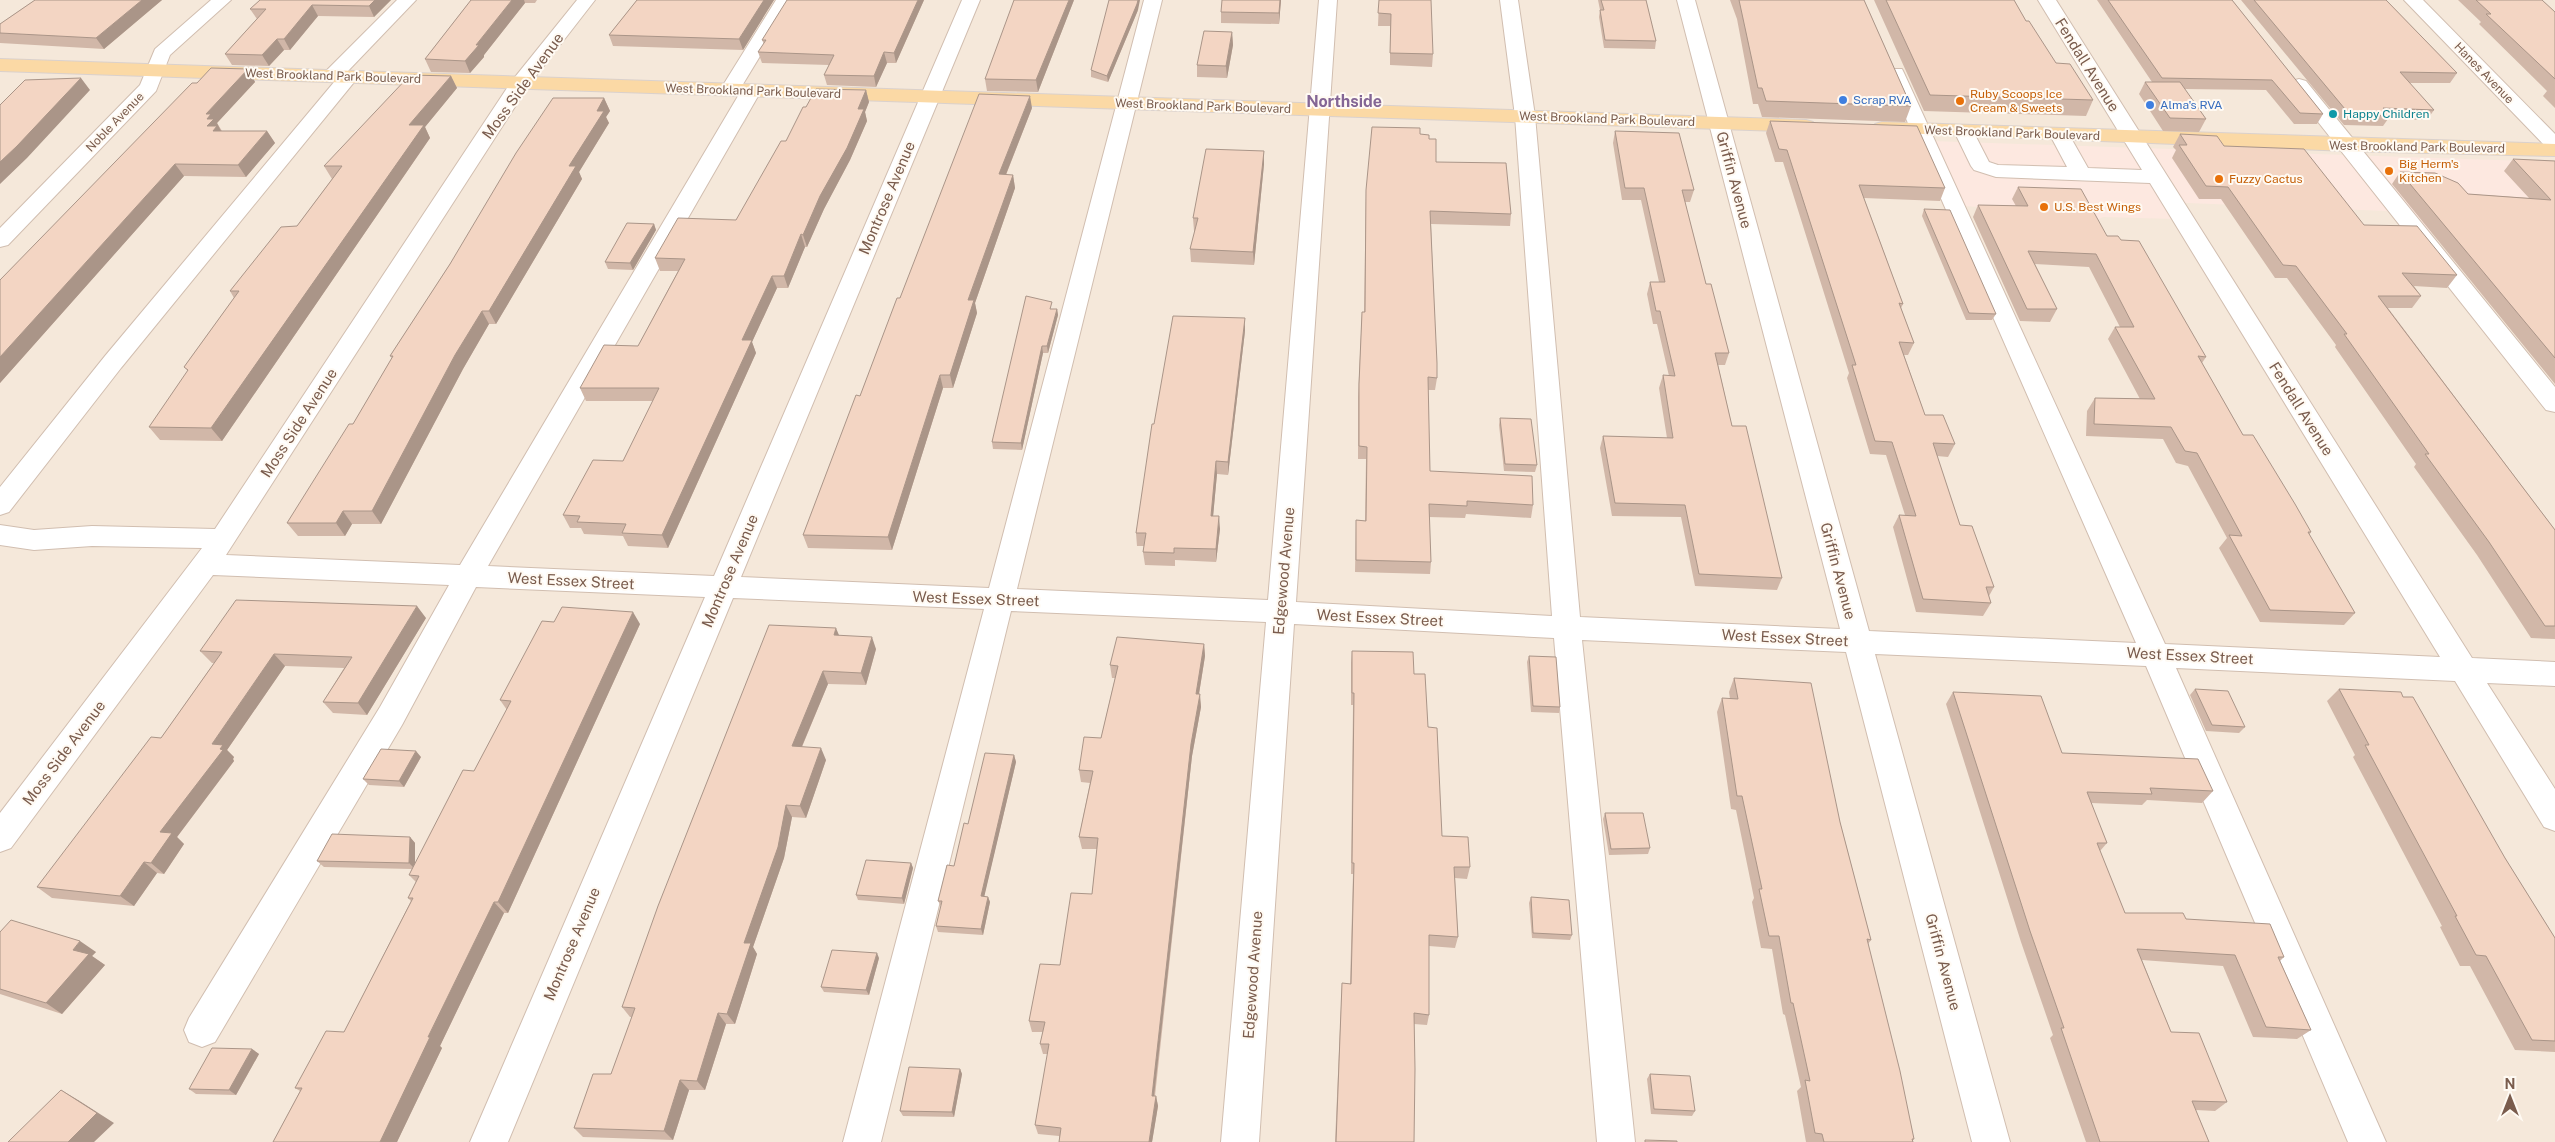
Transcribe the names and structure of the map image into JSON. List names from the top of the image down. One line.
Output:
{"streets":{"main road":["West Brookland Park Boulevard"],"street":["Fendall Avenue","Hanes Avenue","Moss Side Avenue","Noble Avenue","Griffin Avenue","Montrose Avenue","Edgewood Avenue","West Essex Street"]},"crossings":[["Fendall Avenue","West Brookland Park Boulevard"],["Fendall Avenue","West Essex Street"],["West Brookland Park Boulevard","Moss Side Avenue"],["West Brookland Park Boulevard","Noble Avenue"],["West Brookland Park Boulevard","Griffin Avenue"],["West Brookland Park Boulevard","Montrose Avenue"],["West Brookland Park Boulevard","Edgewood Avenue"],["Moss Side Avenue","West Essex Street"],["Griffin Avenue","West Essex Street"],["Montrose Avenue","West Essex Street"],["Edgewood Avenue","West Essex Street"]],"districts":["Northside"],"places":["Scrap RVA","Ruby Scoops Ice Cream & Sweets","Alma's RVA","Happy Children","Big Herm's Kitchen","Fuzzy Cactus","U.S. Best Wings"],"north":"top"}
